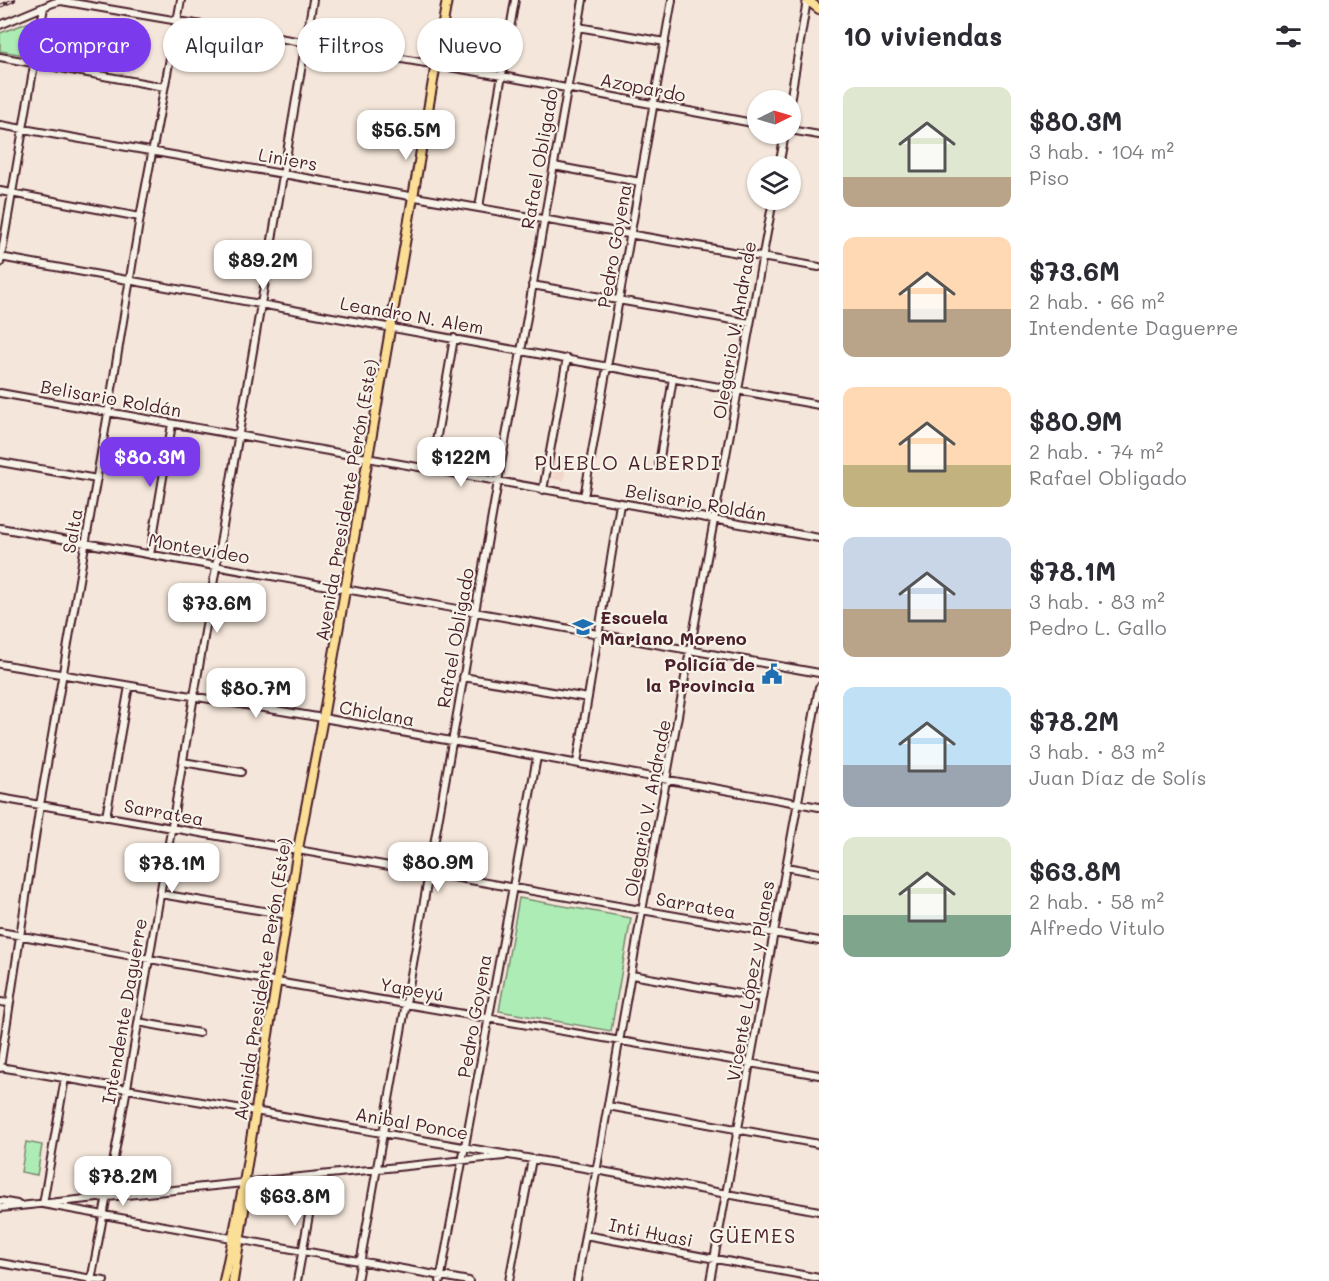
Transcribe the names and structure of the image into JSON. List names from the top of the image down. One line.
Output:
{"streets":{"main road":["Avenida Presidente Perón (Este)"],"street":["Azopardo","Liniers","Rafael Obligado","Pedro Goyena","Leandro N. Alem","Olegario V. Andrade","Belisario Roldán","Salta","Montevideo","Chiclana","Sarratea","Vicente López y Planes","Yapeyú","Intendente Daguerre","Anibal Ponce","Inti Huasi"]},"crossings":[["Azopardo","Rafael Obligado"],["Azopardo","Pedro Goyena"],["Liniers","Rafael Obligado"],["Liniers","Pedro Goyena"],["Liniers","Olegario V. Andrade"],["Liniers","Avenida Presidente Perón (Este)"],["Liniers","Salta"],["Liniers","Intendente Daguerre"],["Rafael Obligado","Leandro N. Alem"],["Rafael Obligado","Belisario Roldán"],["Rafael Obligado","Montevideo"],["Rafael Obligado","Chiclana"],["Rafael Obligado","Sarratea"],["Rafael Obligado","Yapeyú"],["Rafael Obligado","Anibal Ponce"],["Pedro Goyena","Leandro N. Alem"],["Pedro Goyena","Belisario Roldán"],["Pedro Goyena","Chiclana"],["Pedro Goyena","Sarratea"],["Pedro Goyena","Yapeyú"],["Pedro Goyena","Anibal Ponce"],["Leandro N. Alem","Olegario V. Andrade"],["Leandro N. Alem","Avenida Presidente Perón (Este)"],["Leandro N. Alem","Salta"],["Leandro N. Alem","Intendente Daguerre"],["Olegario V. Andrade","Belisario Roldán"],["Olegario V. Andrade","Montevideo"],["Olegario V. Andrade","Chiclana"],["Olegario V. Andrade","Sarratea"],["Olegario V. Andrade","Yapeyú"],["Olegario V. Andrade","Anibal Ponce"],["Olegario V. Andrade","Inti Huasi"],["Belisario Roldán","Avenida Presidente Perón (Este)"],["Belisario Roldán","Salta"],["Belisario Roldán","Intendente Daguerre"],["Avenida Presidente Perón (Este)","Montevideo"],["Avenida Presidente Perón (Este)","Chiclana"],["Avenida Presidente Perón (Este)","Sarratea"],["Avenida Presidente Perón (Este)","Yapeyú"],["Avenida Presidente Perón (Este)","Anibal Ponce"],["Salta","Montevideo"],["Salta","Chiclana"],["Salta","Sarratea"],["Salta","Yapeyú"],["Salta","Anibal Ponce"],["Montevideo","Intendente Daguerre"],["Chiclana","Vicente López y Planes"],["Chiclana","Intendente Daguerre"],["Sarratea","Vicente López y Planes"],["Sarratea","Intendente Daguerre"],["Vicente López y Planes","Yapeyú"],["Vicente López y Planes","Anibal Ponce"],["Vicente López y Planes","Inti Huasi"],["Yapeyú","Intendente Daguerre"],["Intendente Daguerre","Anibal Ponce"]],"districts":["PUEBLO ALBERDI","GÜEMES"],"places":{"school or university":["Escuela Mariano Moreno"],"public building":["Policía de la Provincia"]},"north":"right","page":{"heading":"10 viviendas","chip":["Comprar","Alquilar","Filtros","Nuevo"],"list":[{"name":"$80.3M","note":"3 hab. · 104 m² · Piso"},{"name":"$73.6M","note":"2 hab. · 66 m² · Intendente Daguerre"},{"name":"$80.9M","note":"2 hab. · 74 m² · Rafael Obligado"},{"name":"$78.1M","note":"3 hab. · 83 m² · Pedro L. Gallo"},{"name":"$78.2M","note":"3 hab. · 83 m² · Juan Díaz de Solís"},{"name":"$63.8M","note":"2 hab. · 58 m² · Alfredo Vitulo"}],"price":["$56.5M","$89.2M","$80.3M","$122M","$73.6M","$80.7M","$80.9M","$78.1M","$78.2M","$63.8M"]}}
